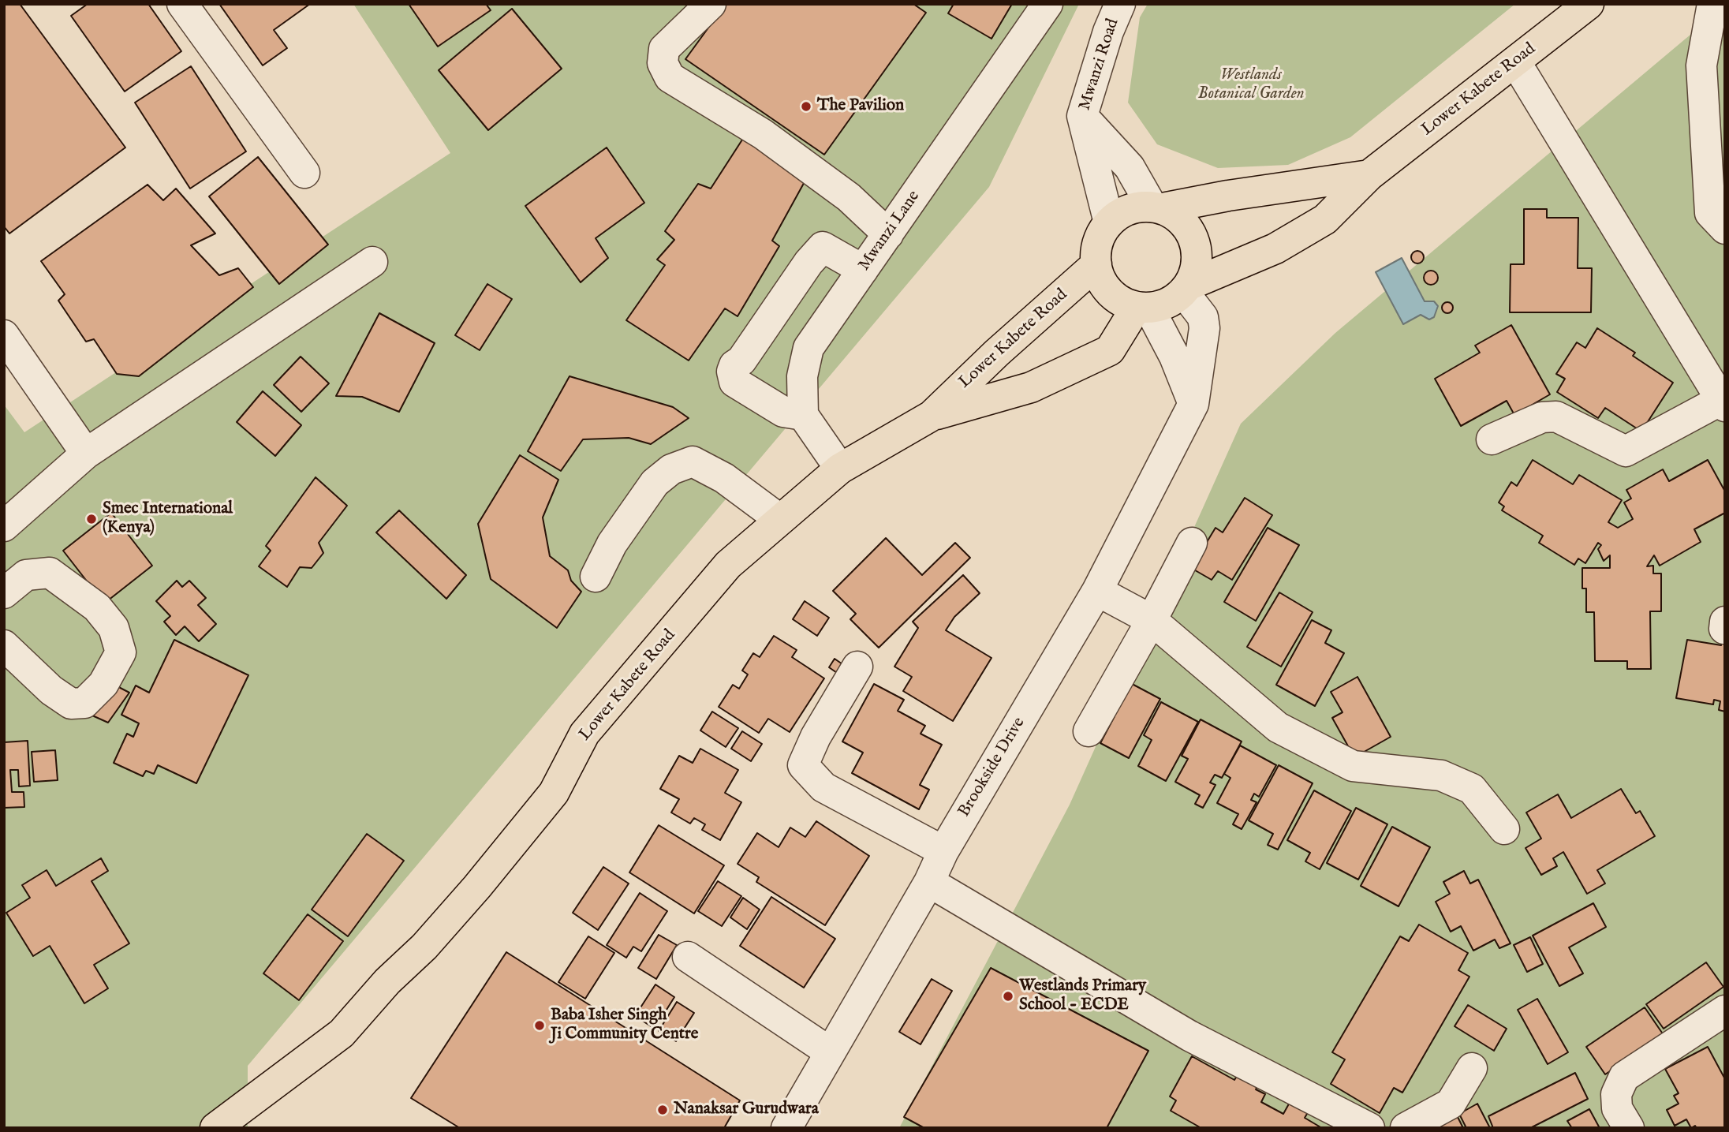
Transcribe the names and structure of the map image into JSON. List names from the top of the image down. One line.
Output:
{"streets":{"main road":["Lower Kabete Road"],"street":["Mwanzi Road","Mwanzi Lane","Brookside Drive"]},"crossings":[["Mwanzi Road","Lower Kabete Road"],["Mwanzi Road","Brookside Drive"],["Lower Kabete Road","Brookside Drive"]],"parks":["Westlands Botanical Garden"],"places":["The Pavilion","Smec International (Kenya)","Westlands Primary School - ECDE","Baba Isher Singh Ji Community Centre","Nanaksar Gurudwara"]}
